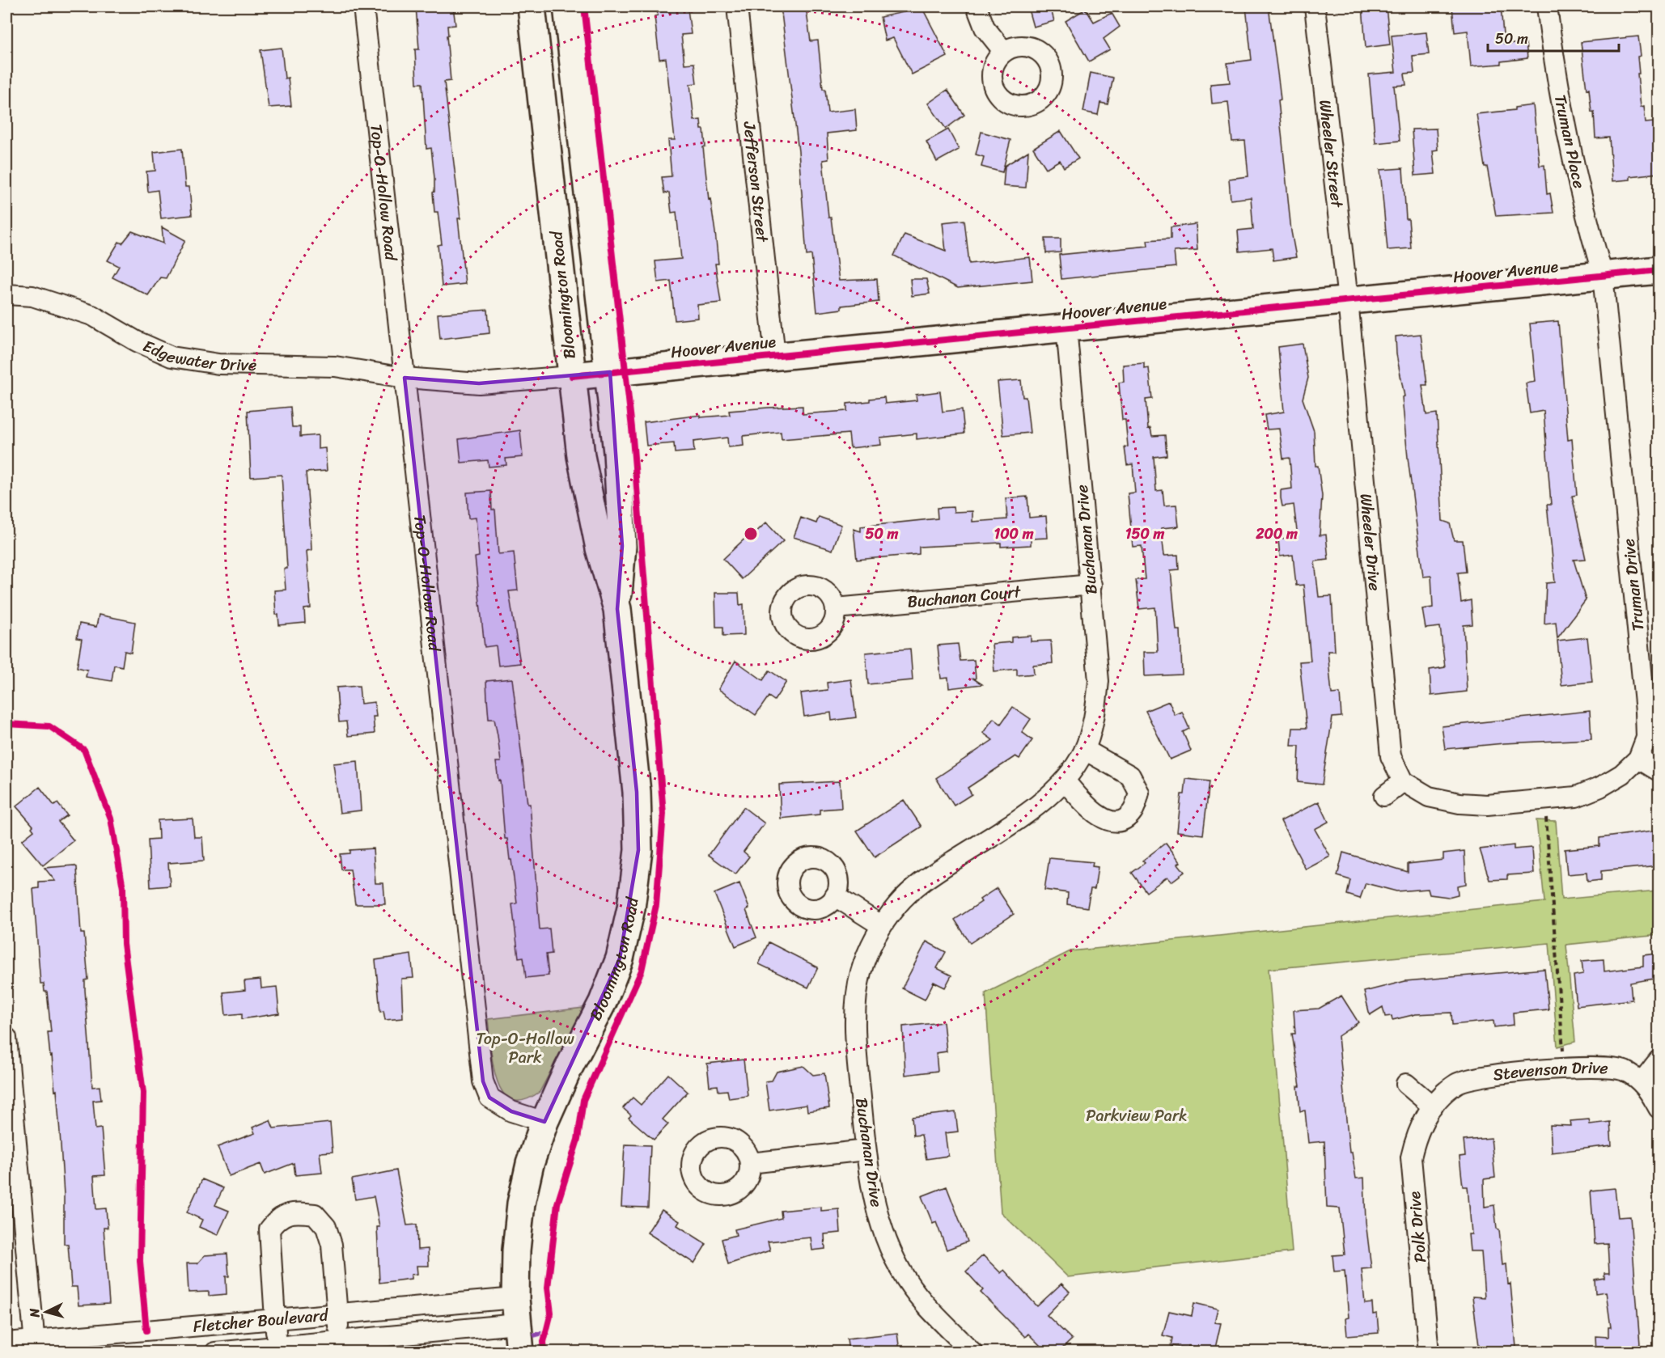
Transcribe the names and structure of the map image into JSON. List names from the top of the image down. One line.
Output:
{"streets":{"street":["Truman Place","Wheeler Street","Jefferson Street","Top-O-Hollow Road","Hoover Avenue","Bloomington Road","Edgewater Drive","Buchanan Drive","Wheeler Drive","Truman Drive","Buchanan Court","Stevenson Drive","Polk Drive","Fletcher Boulevard"]},"crossings":[["Truman Place","Hoover Avenue"],["Truman Place","Truman Drive"],["Wheeler Street","Hoover Avenue"],["Wheeler Street","Wheeler Drive"],["Jefferson Street","Hoover Avenue"],["Top-O-Hollow Road","Hoover Avenue"],["Top-O-Hollow Road","Bloomington Road"],["Top-O-Hollow Road","Edgewater Drive"],["Hoover Avenue","Bloomington Road"],["Hoover Avenue","Edgewater Drive"],["Hoover Avenue","Buchanan Drive"],["Hoover Avenue","Wheeler Drive"],["Hoover Avenue","Truman Drive"],["Bloomington Road","Fletcher Boulevard"],["Buchanan Drive","Buchanan Court"],["Wheeler Drive","Truman Drive"],["Stevenson Drive","Polk Drive"]],"parks":["Top-O-Hollow Park","Parkview Park"],"scale_bar":"50 m","north":"left","rings":["50 m","100 m","150 m","200 m"]}
